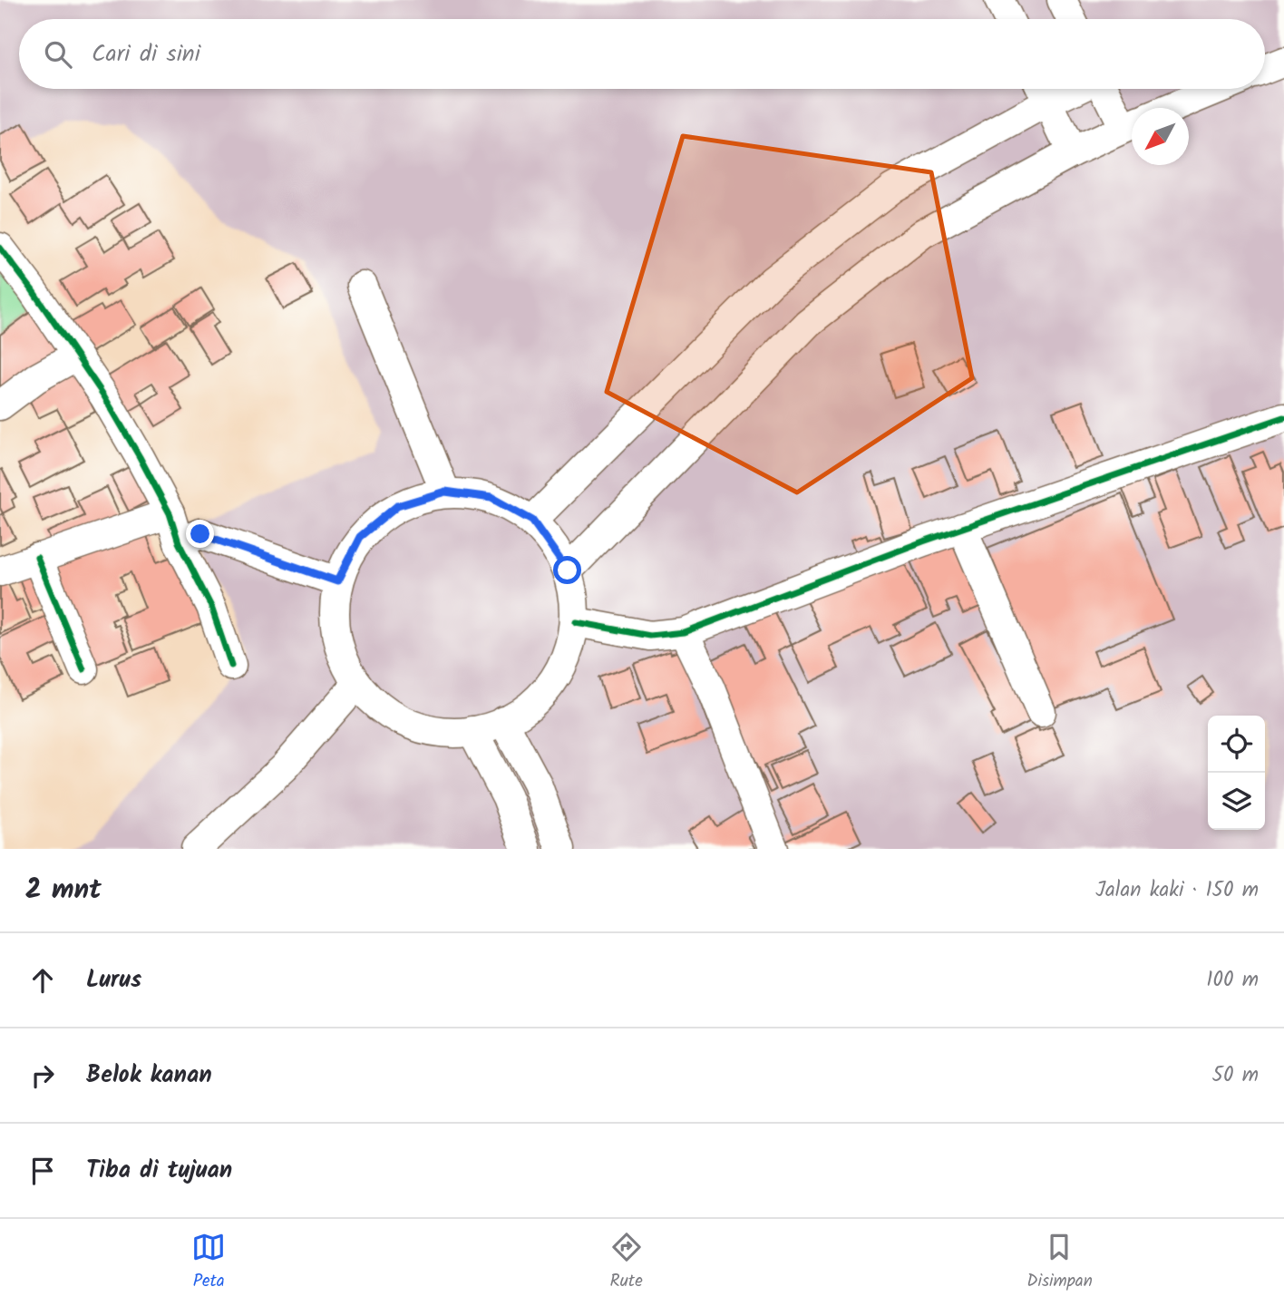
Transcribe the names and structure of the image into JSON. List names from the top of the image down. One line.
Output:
{"north":"bottom left","page":{"search":"Cari di sini","heading":["2 mnt","Jalan kaki · 150 m"],"list":[["Lurus","100 m"],["Belok kanan","50 m"],"Tiba di tujuan"],"nav":["Peta","Rute","Disimpan"]}}
